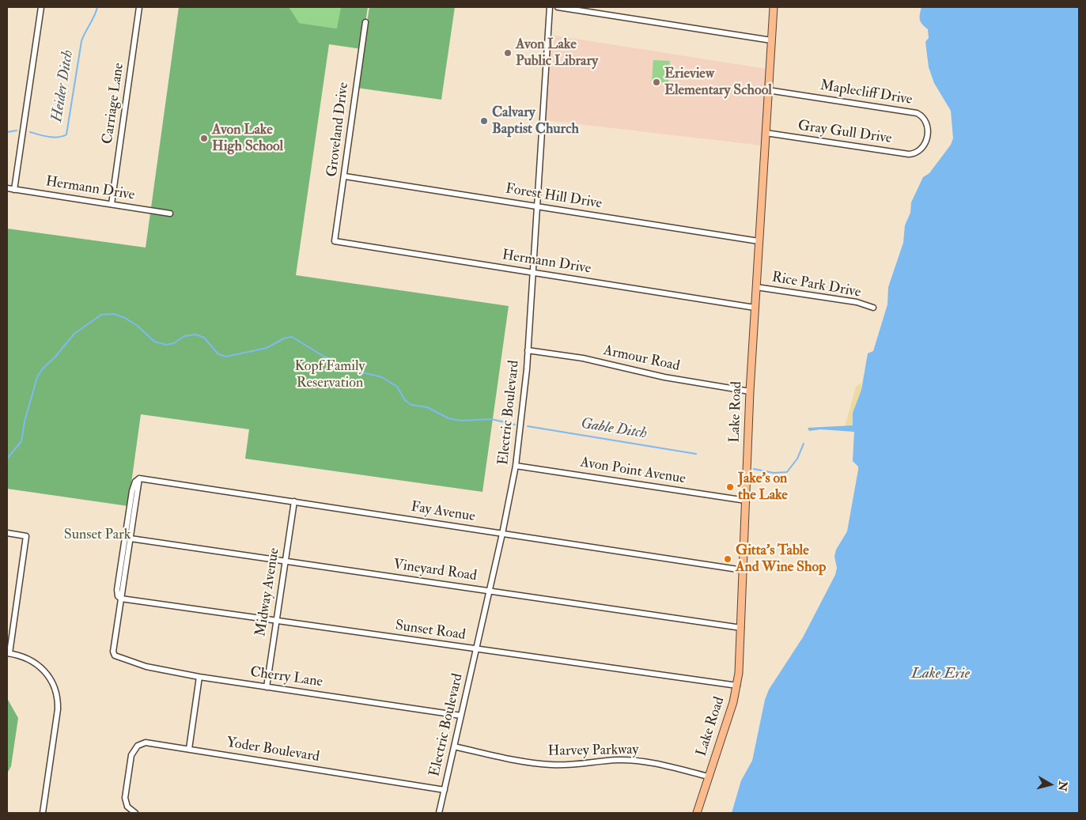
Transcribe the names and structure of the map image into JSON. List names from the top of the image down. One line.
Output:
{"streets":{"main road":["Lake Road"],"street":["Maplecliff Drive","Carriage Lane","Groveland Drive","Gray Gull Drive","Hermann Drive","Forest Hill Drive","Rice Park Drive","Armour Road","Electric Boulevard","Avon Point Avenue","Fay Avenue","Vineyard Road","Midway Avenue","Sunset Road","Cherry Lane","Yoder Boulevard","Harvey Parkway"]},"crossings":[["Maplecliff Drive","Gray Gull Drive"],["Maplecliff Drive","Lake Road"],["Carriage Lane","Hermann Drive"],["Groveland Drive","Hermann Drive"],["Groveland Drive","Forest Hill Drive"],["Gray Gull Drive","Lake Road"],["Hermann Drive","Lake Road"],["Hermann Drive","Electric Boulevard"],["Forest Hill Drive","Lake Road"],["Forest Hill Drive","Electric Boulevard"],["Rice Park Drive","Lake Road"],["Armour Road","Lake Road"],["Armour Road","Electric Boulevard"],["Lake Road","Avon Point Avenue"],["Lake Road","Fay Avenue"],["Lake Road","Vineyard Road"],["Lake Road","Sunset Road"],["Lake Road","Harvey Parkway"],["Electric Boulevard","Avon Point Avenue"],["Electric Boulevard","Fay Avenue"],["Electric Boulevard","Vineyard Road"],["Electric Boulevard","Sunset Road"],["Electric Boulevard","Cherry Lane"],["Electric Boulevard","Yoder Boulevard"],["Electric Boulevard","Harvey Parkway"],["Fay Avenue","Vineyard Road"],["Fay Avenue","Midway Avenue"],["Vineyard Road","Midway Avenue"],["Midway Avenue","Sunset Road"],["Midway Avenue","Cherry Lane"],["Sunset Road","Cherry Lane"]],"water":["Heider Ditch","Gable Ditch","Lake Erie"],"parks":["Kopf Family Reservation","Sunset Park"],"places":["Avon Lake Public Library","Erieview Elementary School","Calvary Baptist Church","Avon Lake High School","Jake's on the Lake","Gitta's Table And Wine Shop"],"north":"right"}
